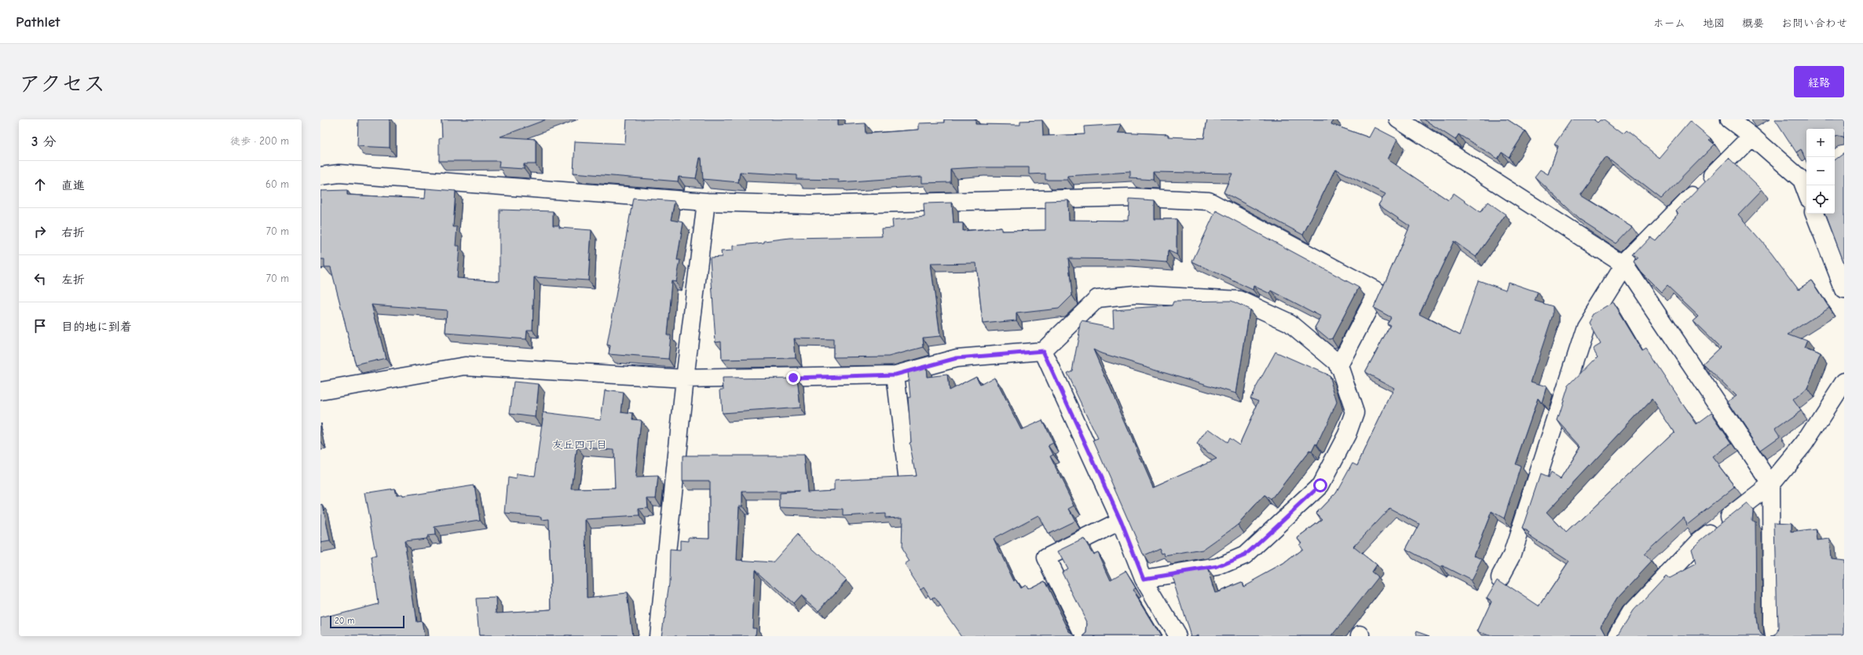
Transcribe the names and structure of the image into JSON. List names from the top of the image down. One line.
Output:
{"districts":["友丘四丁目"],"scale_bar":"20 m","page":{"header":"Pathlet","nav":["ホーム","地図","概要","お問い合わせ"],"title":"アクセス","buttons":"経路","heading":["3 分","徒歩 · 200 m"],"map_buttons":["+","−"],"list":[["直進","60 m"],["右折","70 m"],["左折","70 m"],"目的地に到着"],"scale":"20 m"}}
